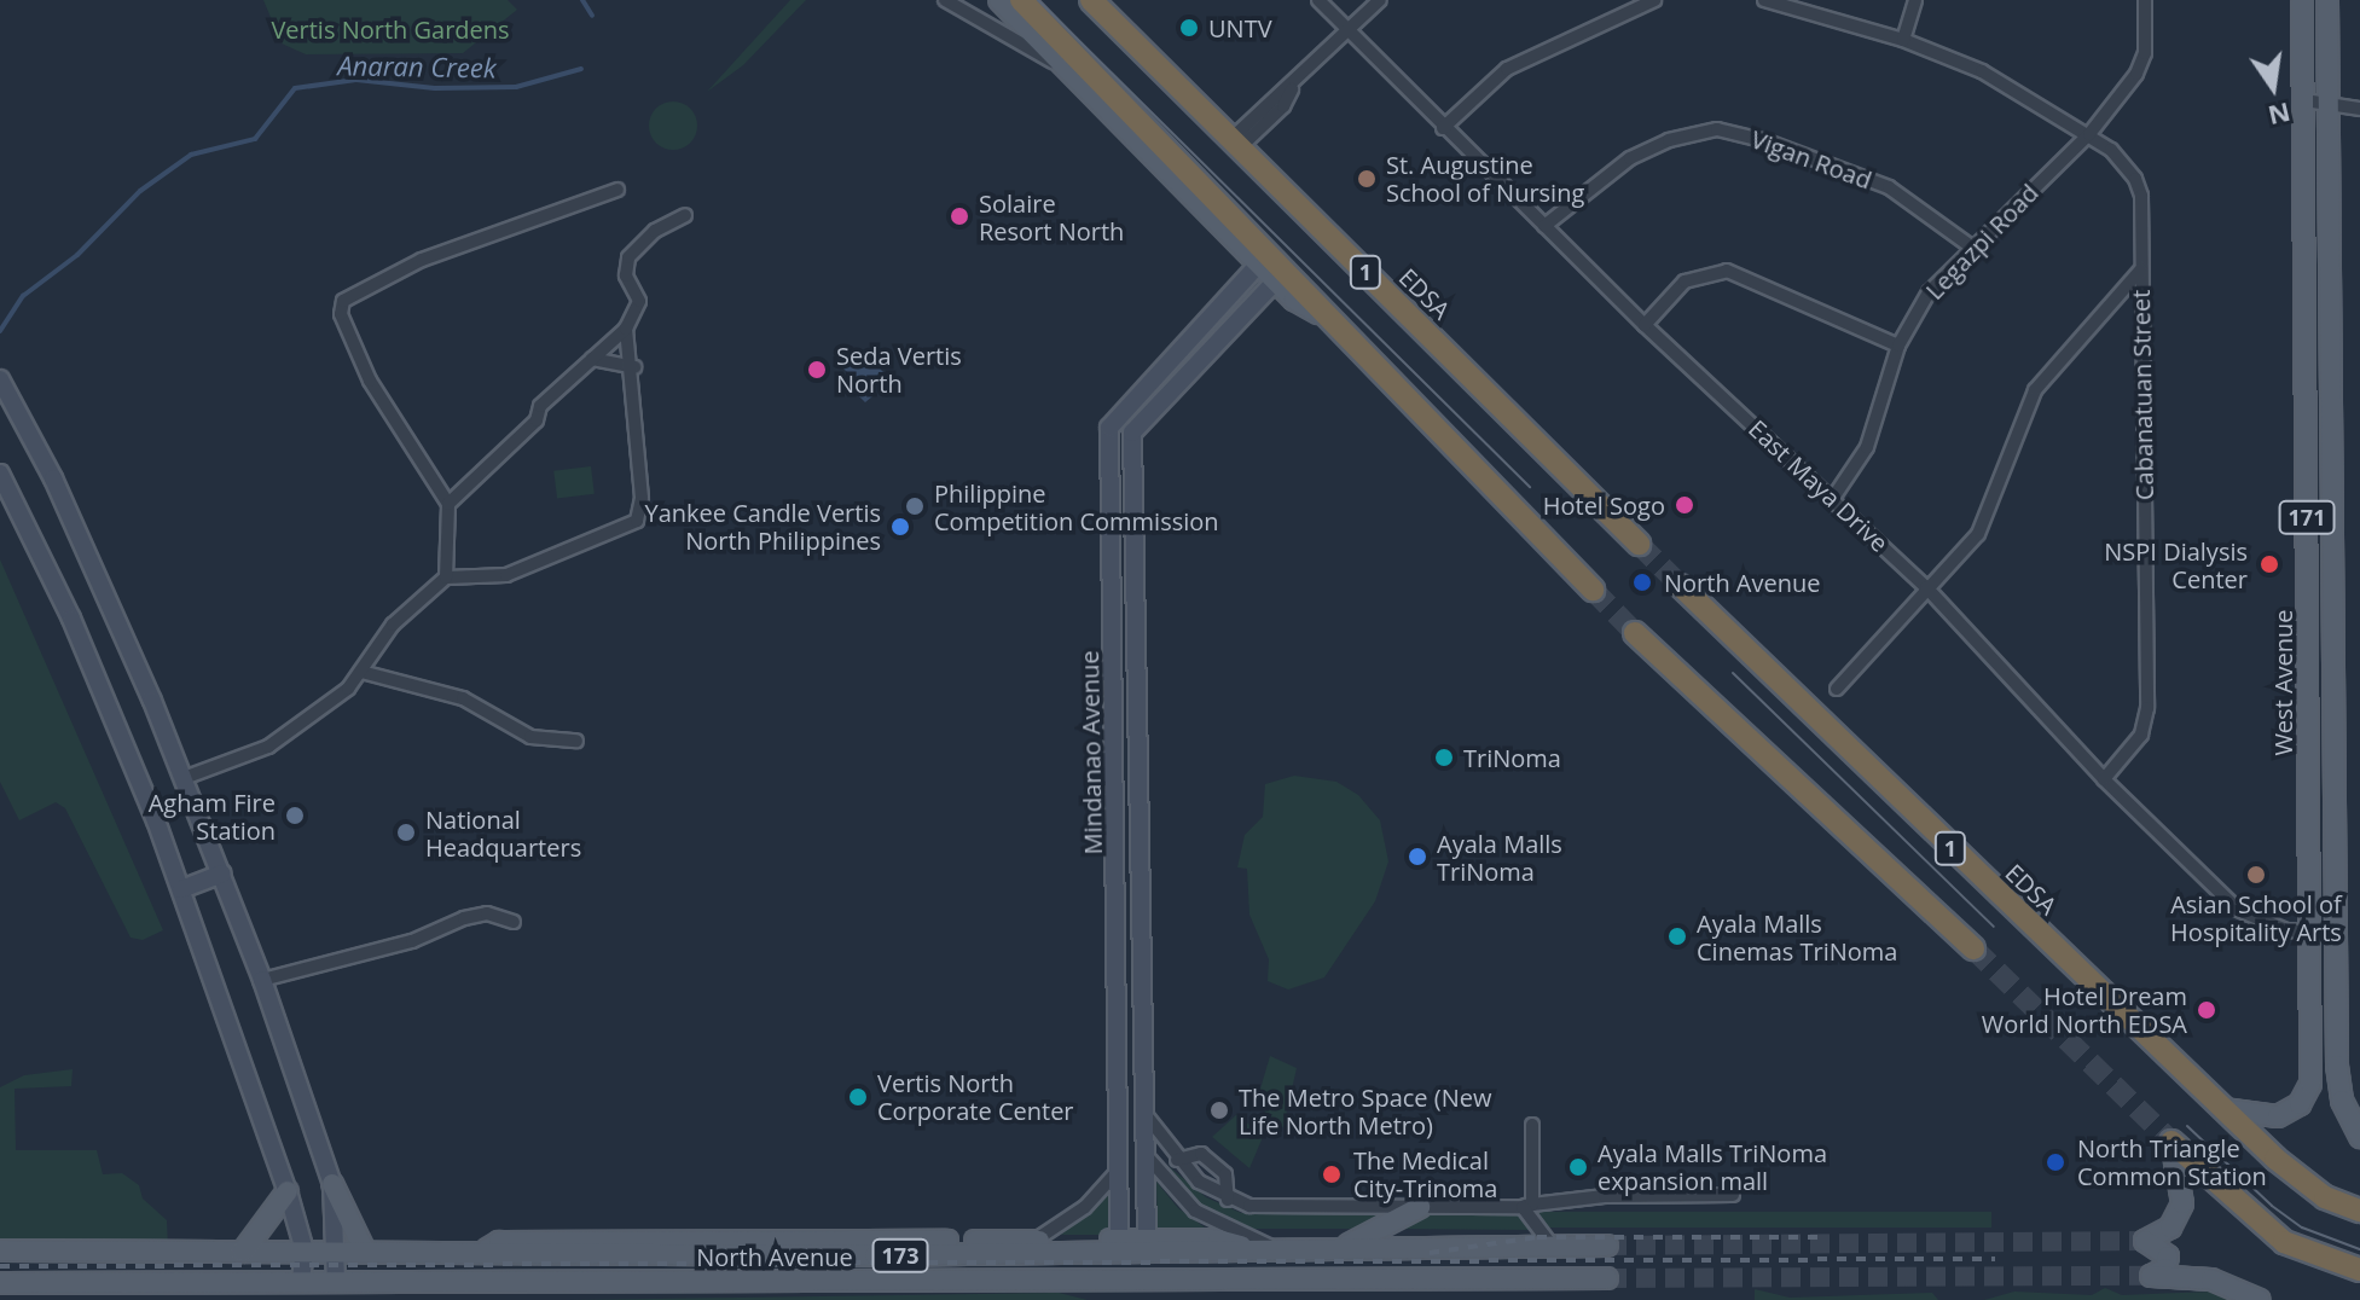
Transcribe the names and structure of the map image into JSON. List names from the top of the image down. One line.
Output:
{"streets":{"highway":["1","EDSA"],"main road":["171","West Avenue","Mindanao Avenue","173","North Avenue"],"street":["Vigan Road","Legazpi Road","Cabanatuan Street","East Maya Drive"]},"crossings":[["Vigan Road","Legazpi Road"],["Vigan Road","East Maya Drive"],["Legazpi Road","Cabanatuan Street"],["Legazpi Road","East Maya Drive"],["EDSA","West Avenue"],["Cabanatuan Street","East Maya Drive"],["East Maya Drive","West Avenue"],["Mindanao Avenue","North Avenue"]],"water":["Anaran Creek"],"parks":["Vertis North Gardens"],"places":["UNTV","St. Augustine School of Nursing","Solaire Resort North","Seda Vertis North","Hotel Sogo","Philippine Competition Commission","Yankee Candle Vertis North Philippines","NSPI Dialysis Center","North Avenue","TriNoma","Agham Fire Station","National Headquarters","Ayala Malls TriNoma","Asian School of Hospitality Arts","Ayala Malls Cinemas TriNoma","Hotel Dream World North EDSA","Vertis North Corporate Center","The Metro Space (New Life North Metro)","North Triangle Common Station","Ayala Malls TriNoma expansion mall","The Medical City-Trinoma"],"north":"bottom"}
